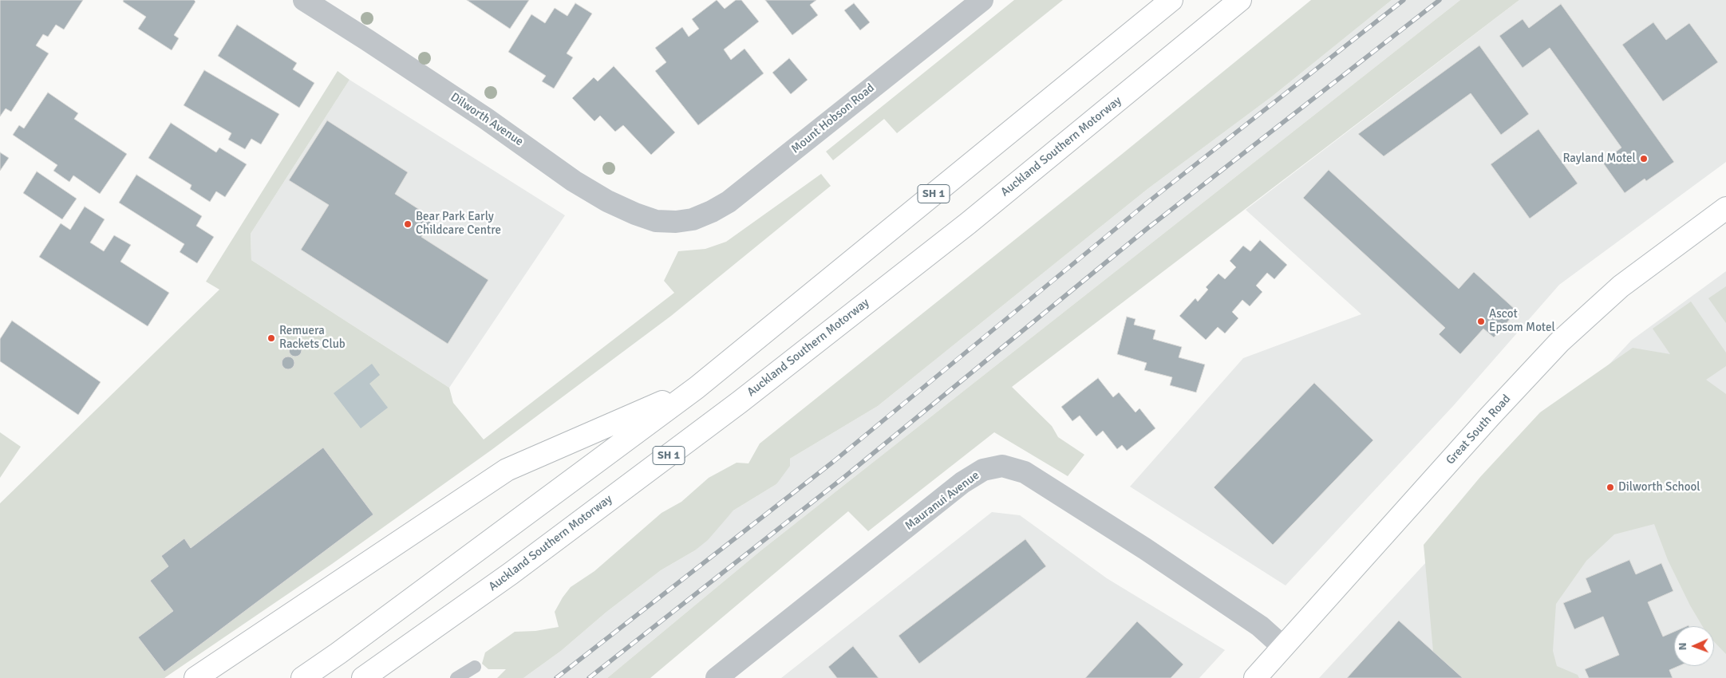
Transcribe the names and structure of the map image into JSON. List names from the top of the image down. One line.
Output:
{"streets":{"main road":["Auckland Southern Motorway","SH 1","Great South Road"],"street":["Mount Hobson Road","Dilworth Avenue","Mauranui Avenue"]},"crossings":[["Mount Hobson Road","Dilworth Avenue"],["Great South Road","Mauranui Avenue"]],"places":["Rayland Motel","Bear Park Early Childcare Centre","Ascot Epsom Motel","Remuera Rackets Club","Dilworth School"],"north":"left"}
